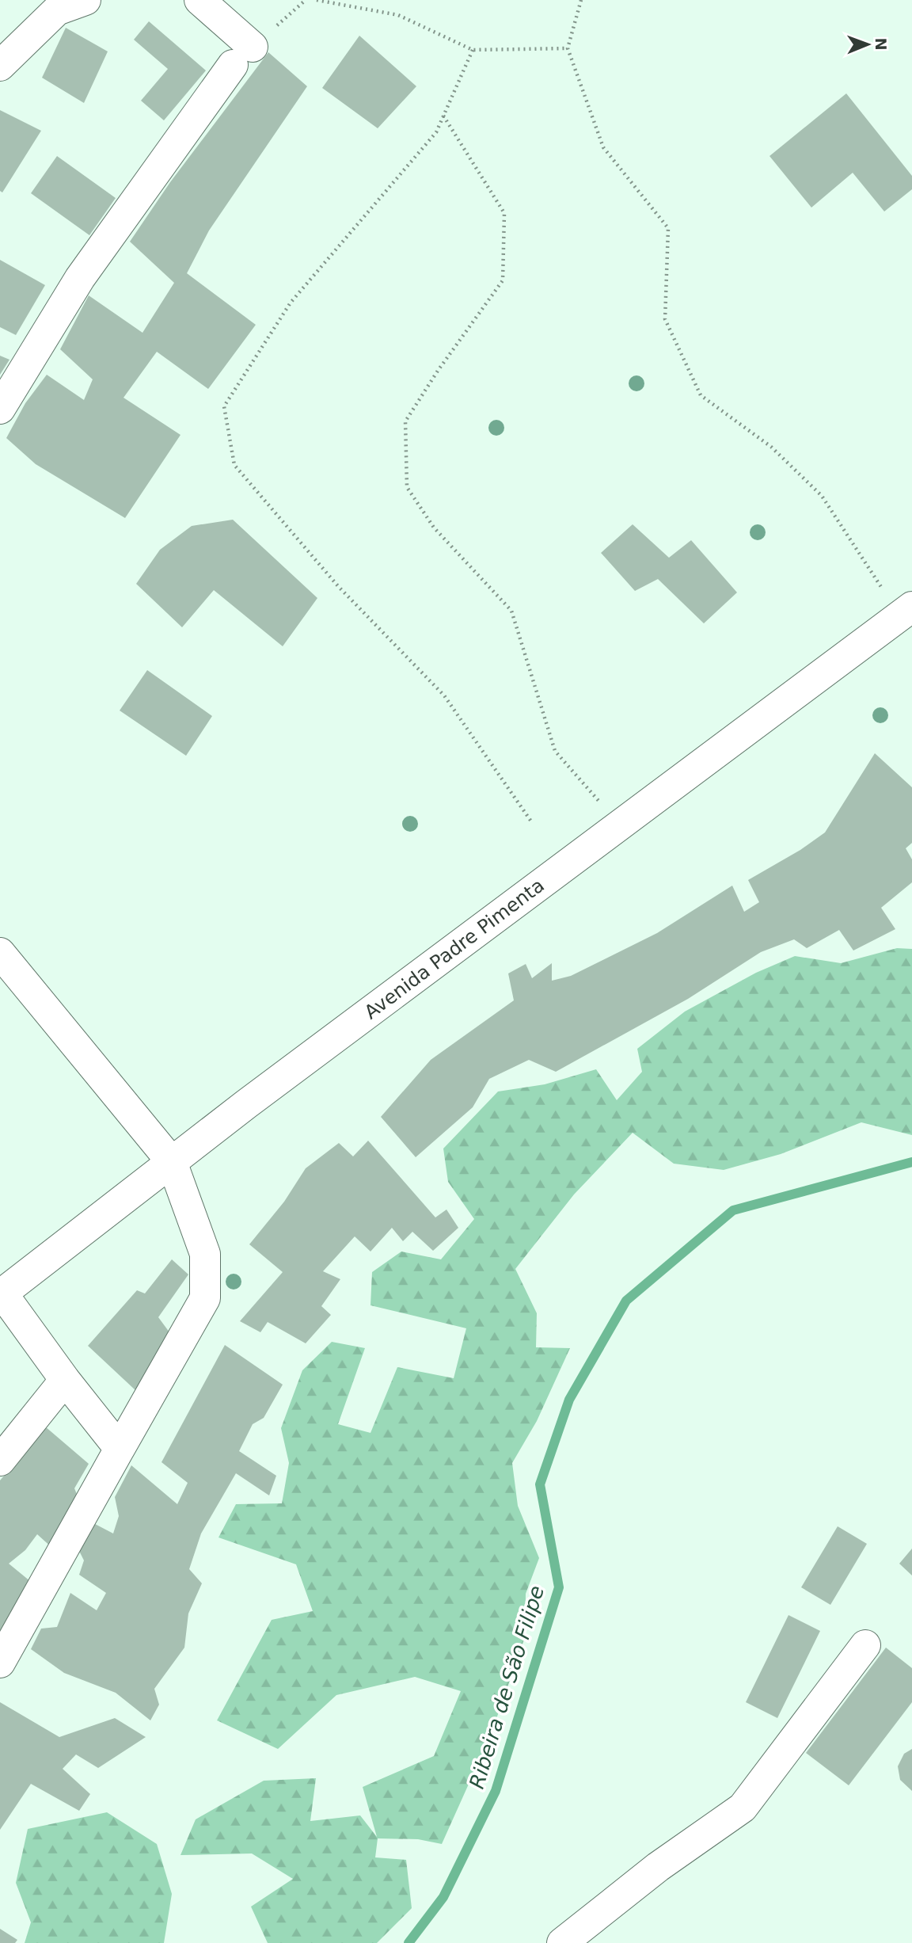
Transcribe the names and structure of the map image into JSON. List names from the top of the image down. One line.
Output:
{"streets":{"street":["Avenida Padre Pimenta"]},"water":["Ribeira de São Filipe"],"north":"right"}
